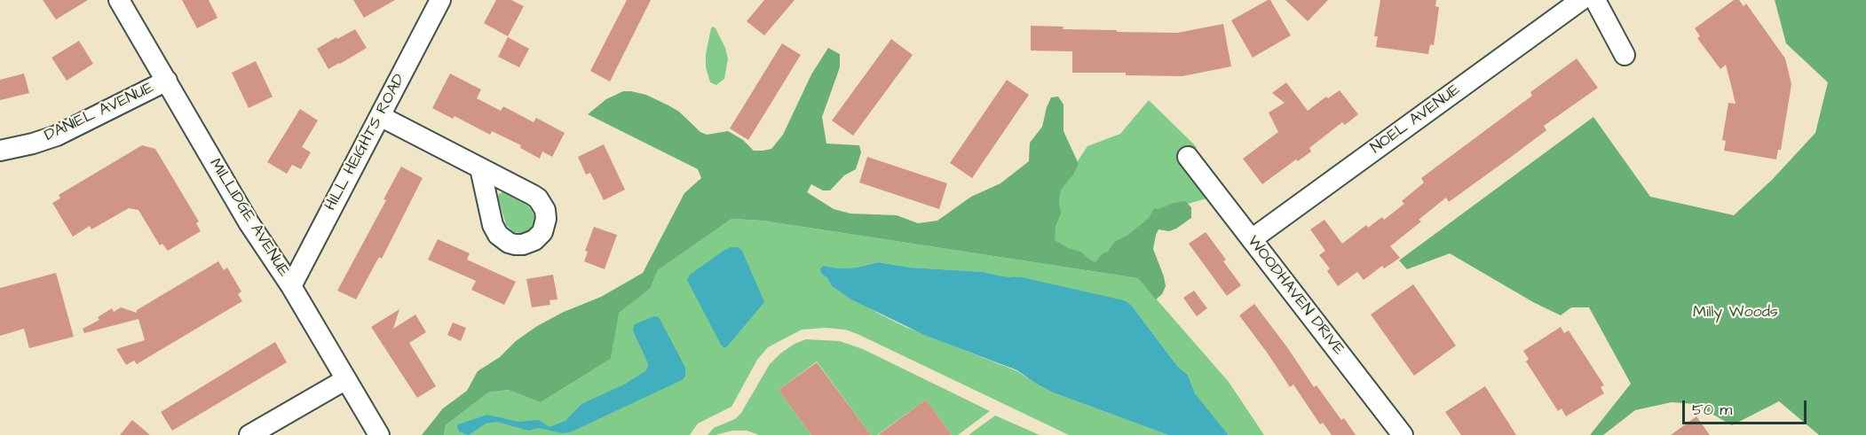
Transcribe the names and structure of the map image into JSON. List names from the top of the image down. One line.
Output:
{"streets":{"street":["DANIEL AVENUE","NOEL AVENUE","HILL HEIGHTS ROAD","MILLIDGE AVENUE","WOODHAVEN DRIVE"]},"crossings":[["DANIEL AVENUE","MILLIDGE AVENUE"],["NOEL AVENUE","WOODHAVEN DRIVE"],["HILL HEIGHTS ROAD","MILLIDGE AVENUE"]],"parks":["Milly Woods"],"scale_bar":"50 m"}
